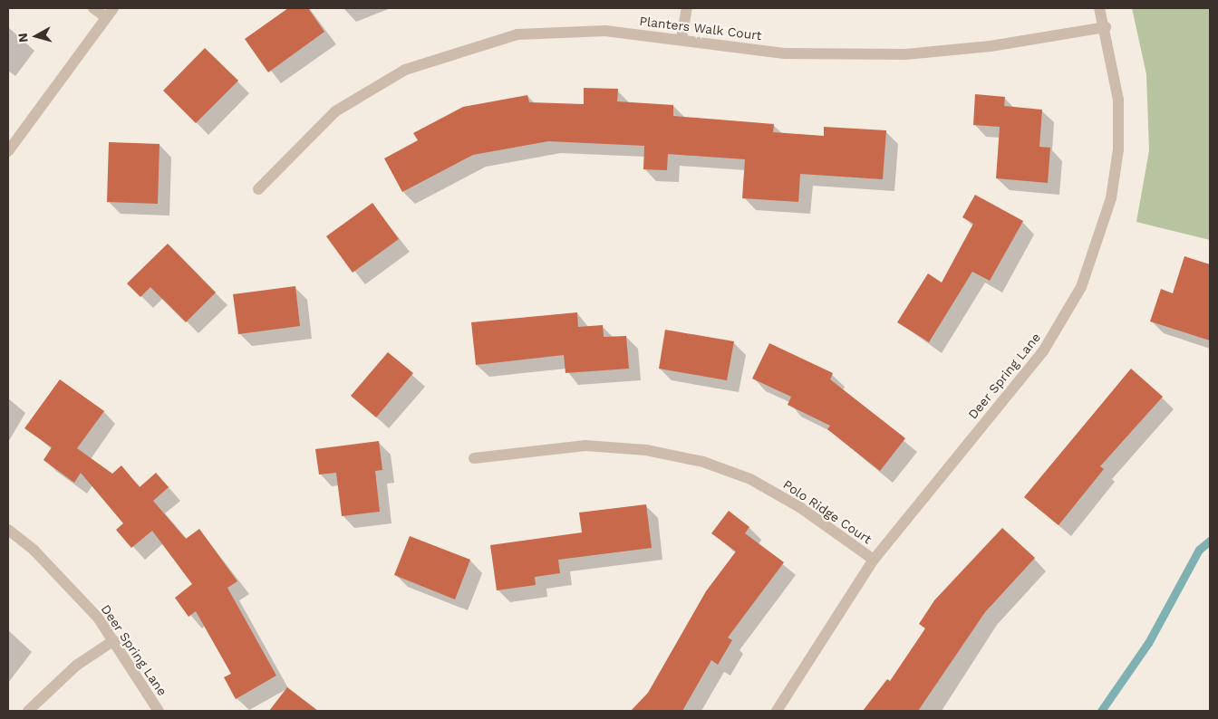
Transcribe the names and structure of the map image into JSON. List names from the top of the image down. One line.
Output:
{"streets":{"street":["Planters Walk Court","Deer Spring Lane","Polo Ridge Court"]},"crossings":[["Planters Walk Court","Deer Spring Lane"],["Deer Spring Lane","Polo Ridge Court"]],"north":"left"}
